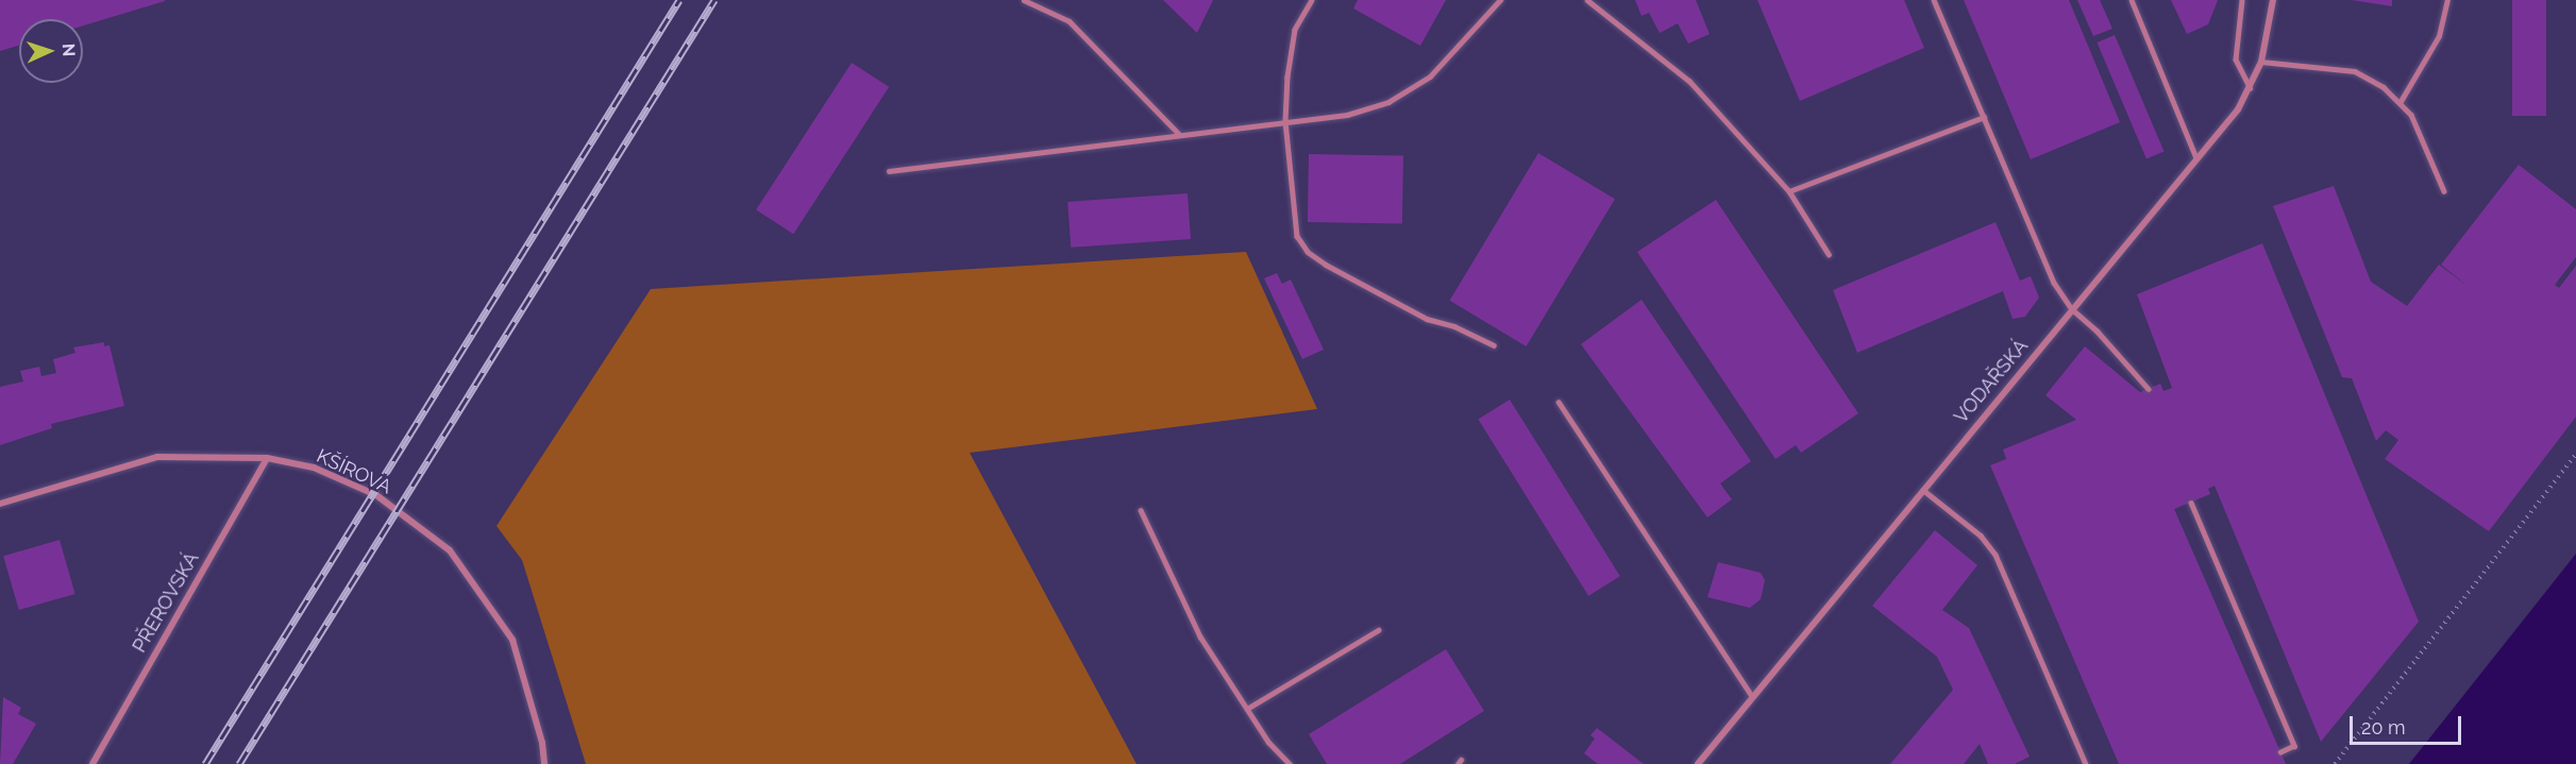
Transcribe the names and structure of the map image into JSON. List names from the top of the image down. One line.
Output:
{"streets":{"street":["VODAŘSKÁ","KŠÍROVA","PŘEROVSKÁ"]},"crossings":[["KŠÍROVA","PŘEROVSKÁ"]],"scale_bar":"20 m","north":"right"}
